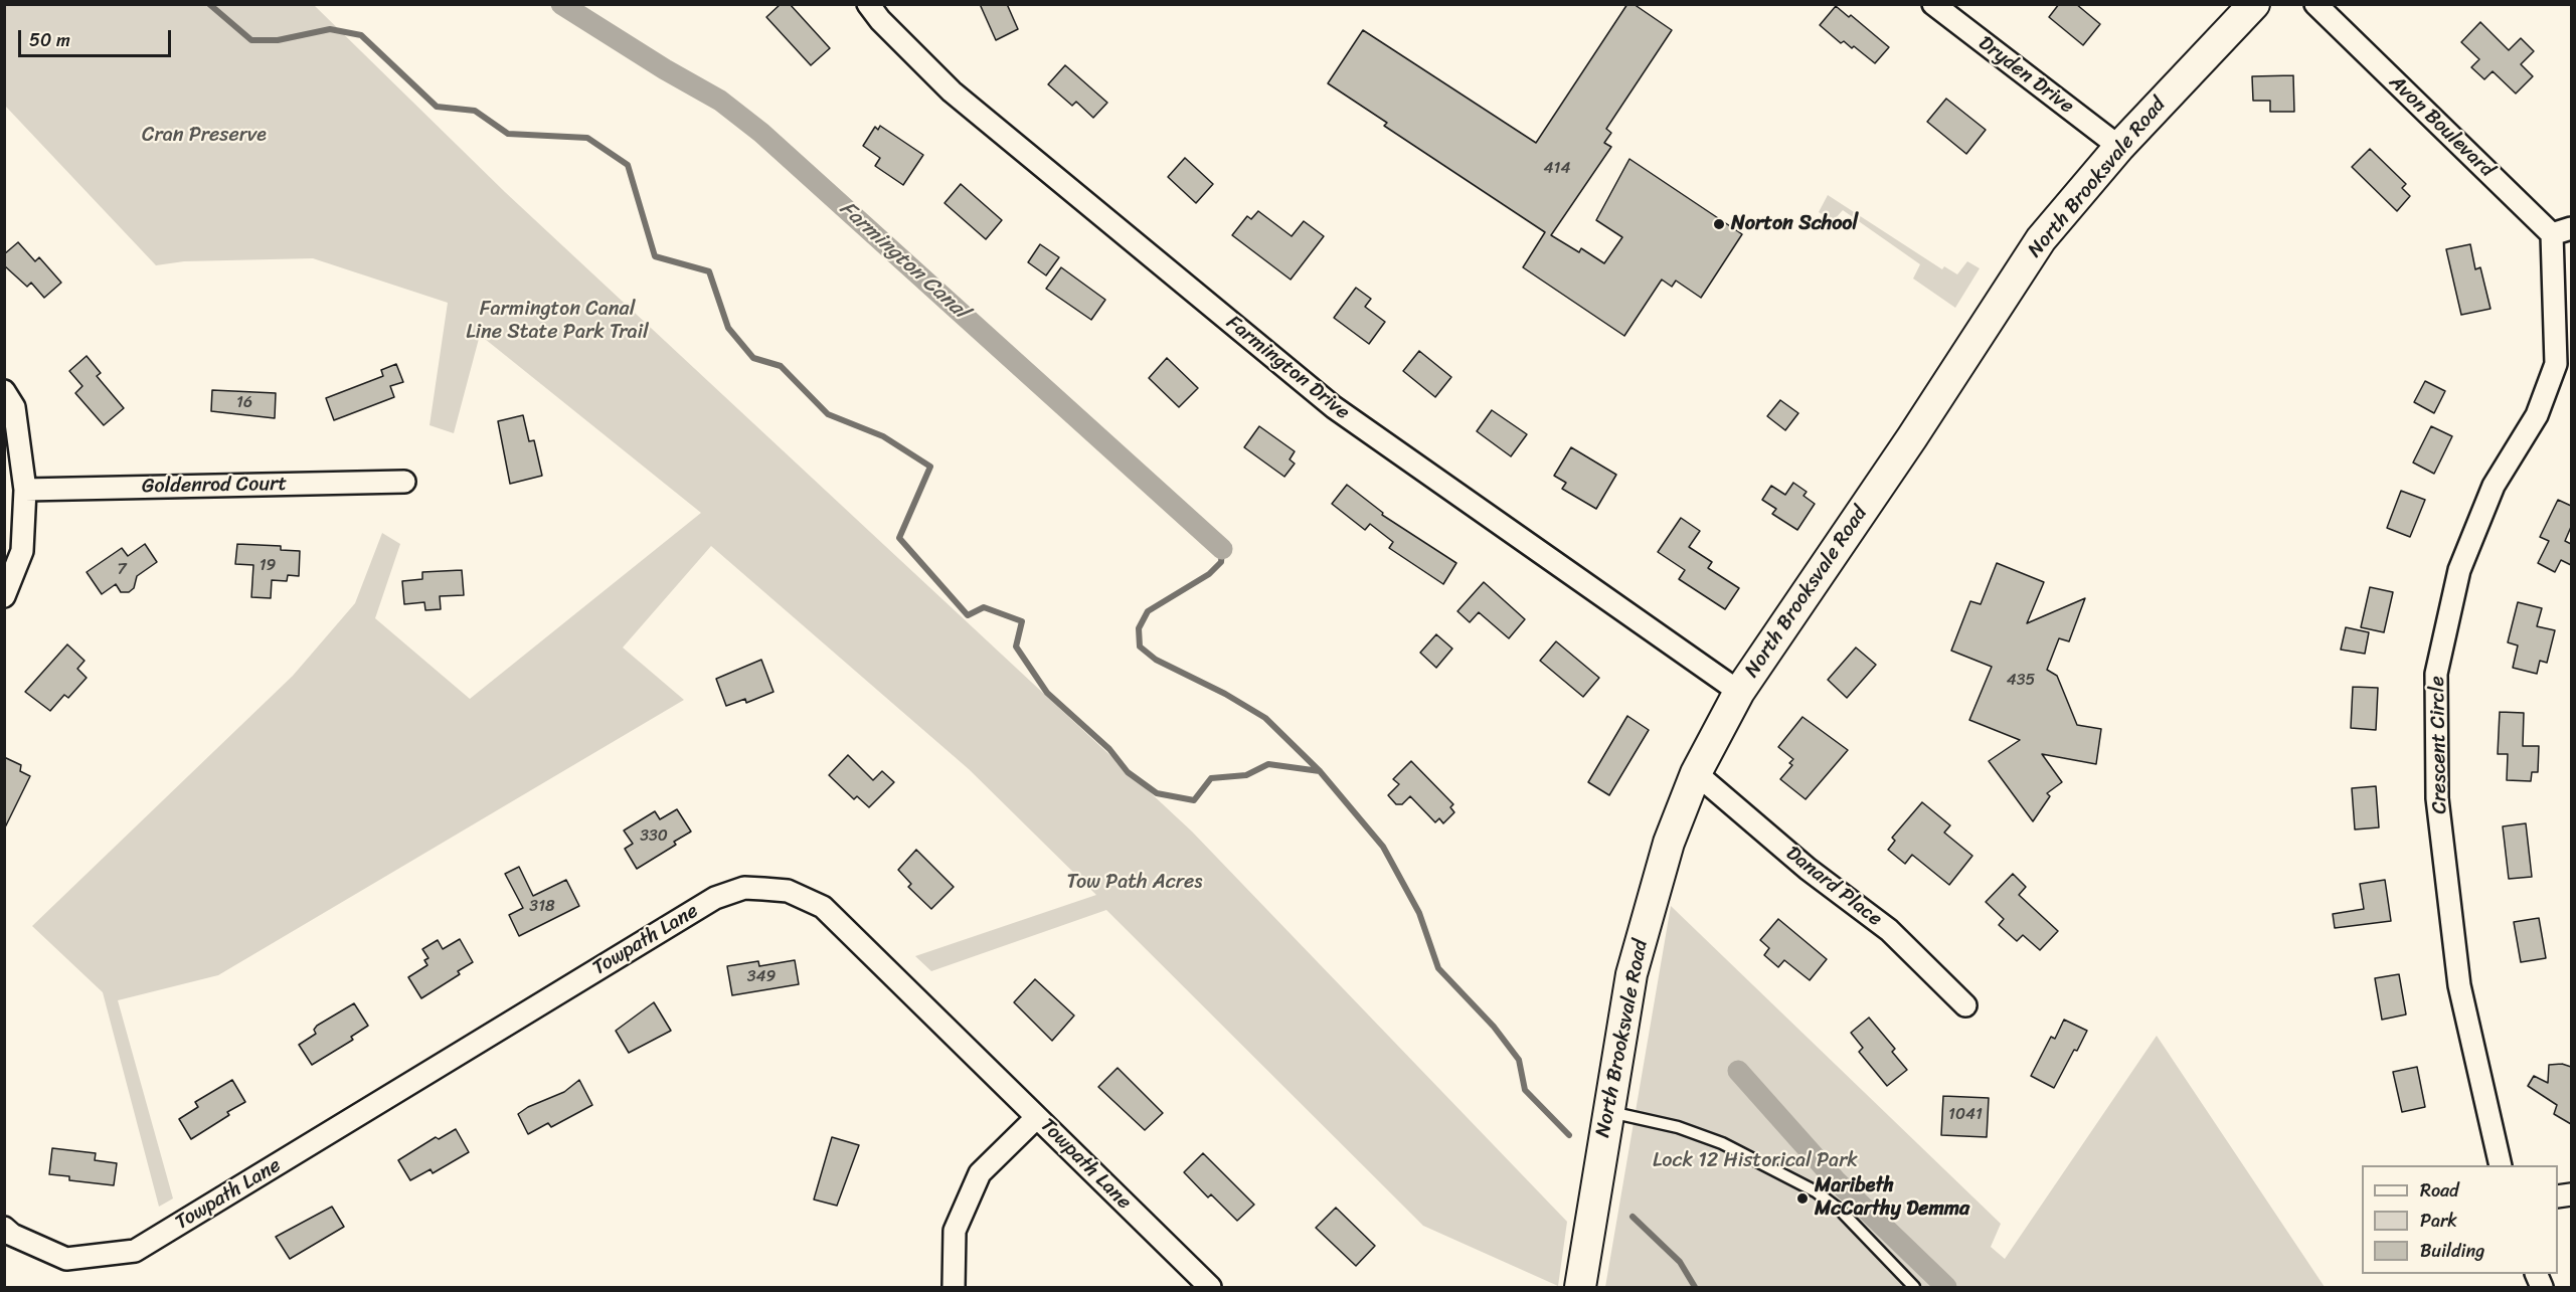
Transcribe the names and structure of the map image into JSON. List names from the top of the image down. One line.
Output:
{"streets":{"main road":["North Brooksvale Road"],"street":["Dryden Drive","Avon Boulevard","Farmington Drive","Goldenrod Court","Crescent Circle","Danard Place","Towpath Lane"]},"crossings":[["Dryden Drive","North Brooksvale Road"],["Avon Boulevard","Crescent Circle"],["North Brooksvale Road","Farmington Drive"],["North Brooksvale Road","Danard Place"]],"water":["Farmington Canal"],"parks":["Cran Preserve","Farmington Canal Line State Park Trail","Tow Path Acres","Lock 12 Historical Park"],"places":["Norton School","Maribeth McCarthy Demma"],"house_numbers":["414","16","19","7","435","330","318","349","1041"],"legend":["Road","Park","Building"],"scale_bar":"50 m"}
